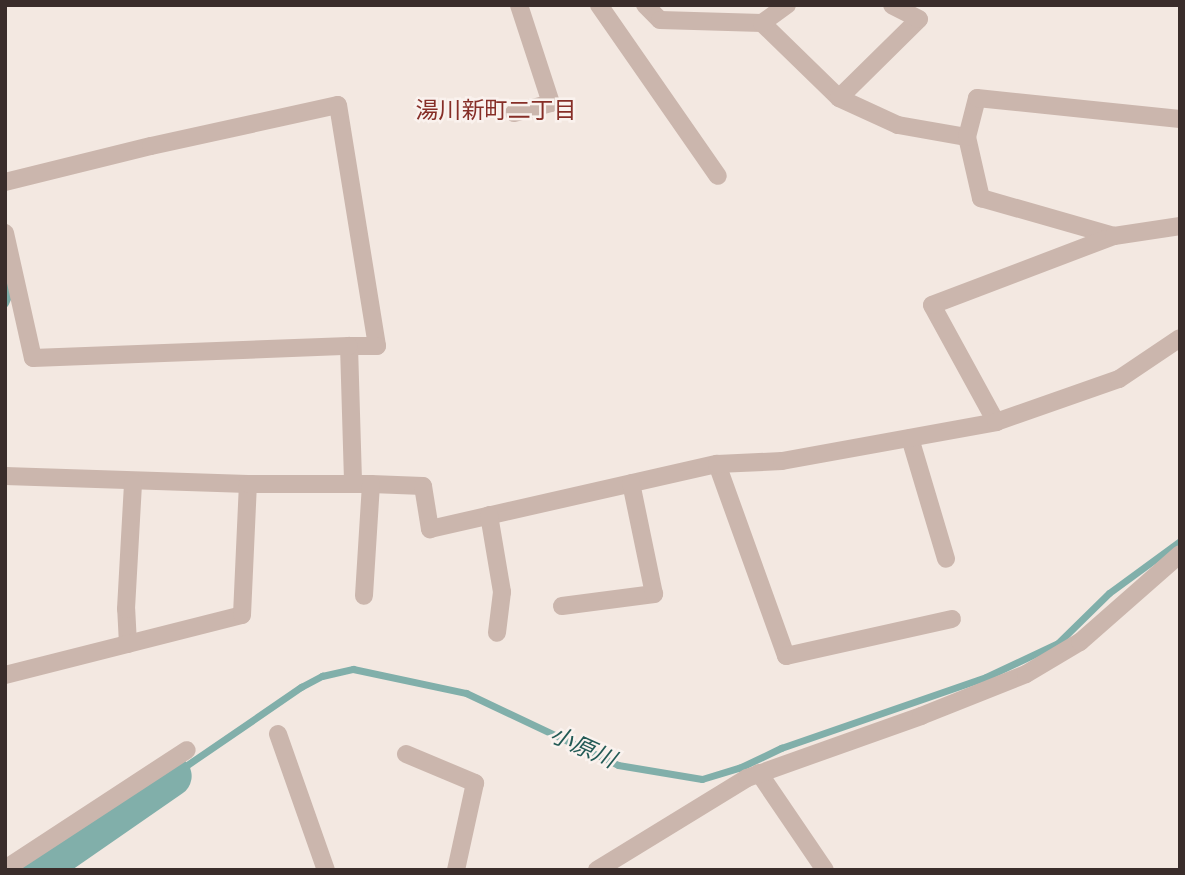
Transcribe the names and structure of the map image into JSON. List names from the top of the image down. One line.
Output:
{"districts":["湯川新町二丁目"],"water":["小原川"]}
